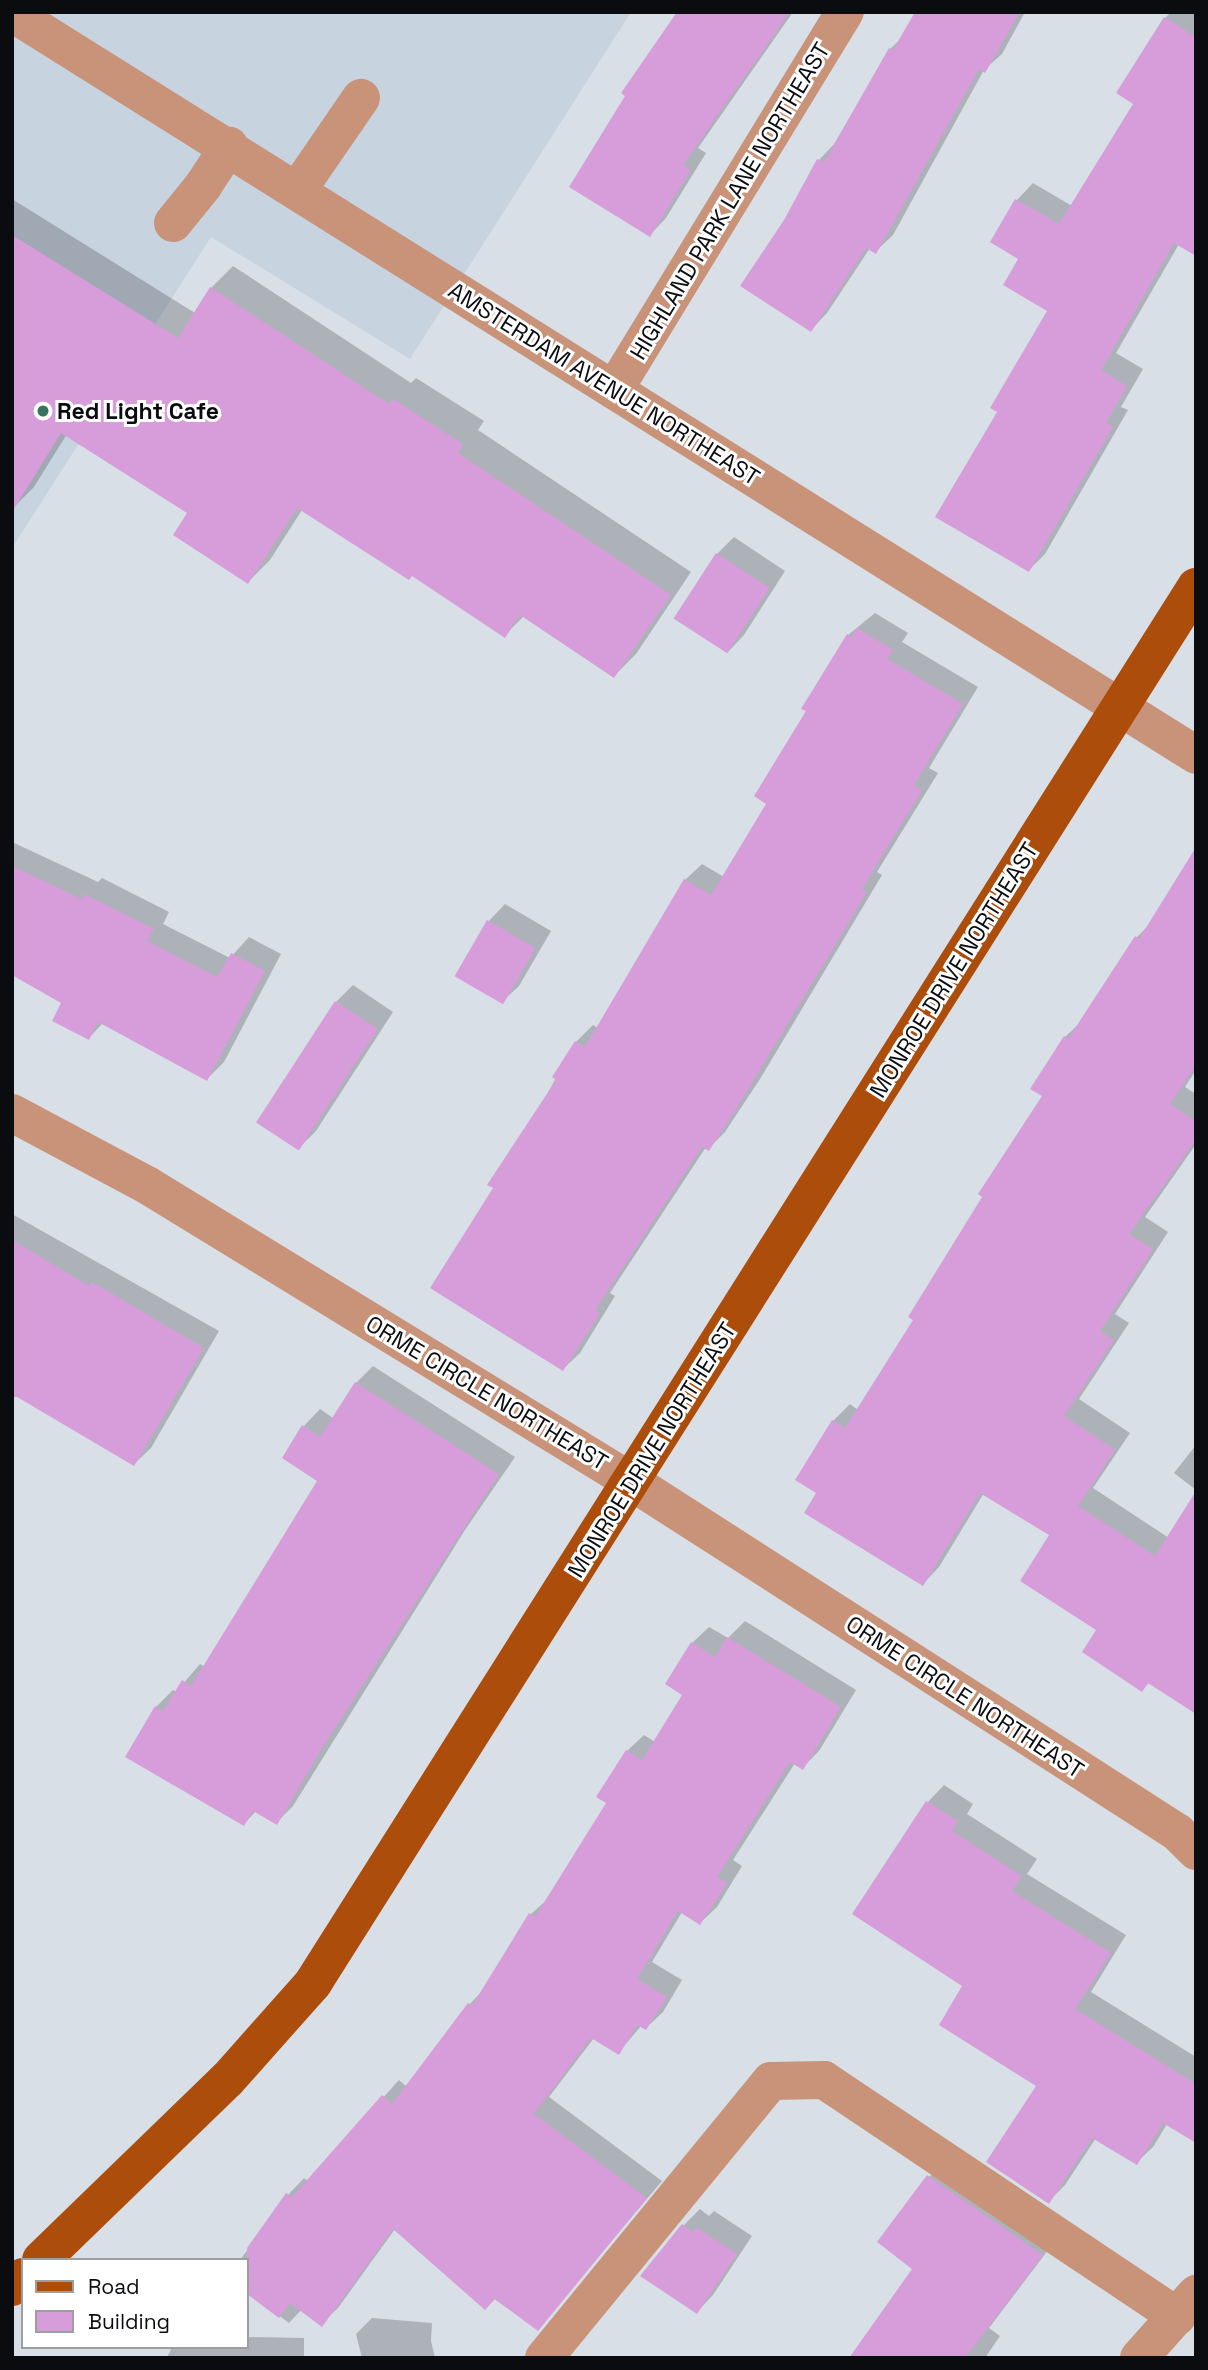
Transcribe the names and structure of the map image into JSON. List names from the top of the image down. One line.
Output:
{"streets":{"main road":["MONROE DRIVE NORTHEAST"],"street":["HIGHLAND PARK LANE NORTHEAST","AMSTERDAM AVENUE NORTHEAST","ORME CIRCLE NORTHEAST"]},"crossings":[["HIGHLAND PARK LANE NORTHEAST","AMSTERDAM AVENUE NORTHEAST"],["AMSTERDAM AVENUE NORTHEAST","MONROE DRIVE NORTHEAST"],["MONROE DRIVE NORTHEAST","ORME CIRCLE NORTHEAST"]],"places":["Red Light Cafe"],"legend":["Road","Building"]}
